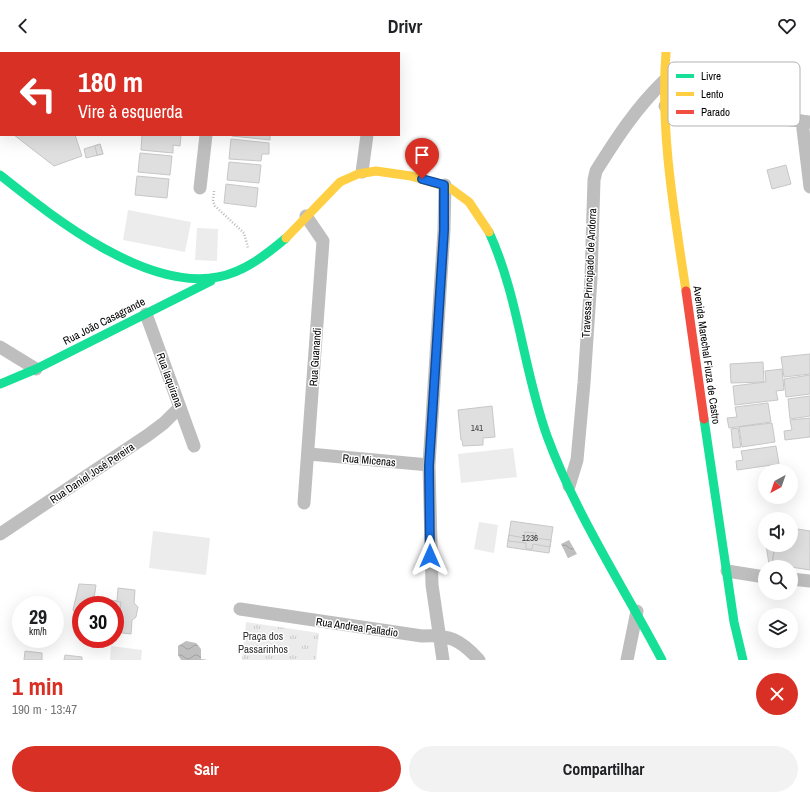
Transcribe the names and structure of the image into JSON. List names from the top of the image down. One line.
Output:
{"streets":{"main road":["Rua João Casagrande","Avenida Marechal Fiuza de Castro"],"street":["Travessa Principado de Andorra","Rua Guanandi","Rua Iaquirana","Rua Micenas","Rua Daniel José Pereira","Rua Andrea Palladio"]},"crossings":[["Travessa Principado de Andorra","Avenida Marechal Fiuza de Castro"],["Rua João Casagrande","Rua Iaquirana"],["Rua Guanandi","Rua Micenas"],["Rua Iaquirana","Rua Daniel José Pereira"]],"parks":["Praça dos Passarinhos"],"house_numbers":["141","1236"],"legend":["Livre","Lento","Parado"],"north":"bottom left","page":{"header":"Drivr","turn":["180 m","Vire à esquerda"],"speed":"29 km/h","limit":"30","heading":["1 min","190 m · 13:47"],"buttons":["Sair","Compartilhar"]}}
